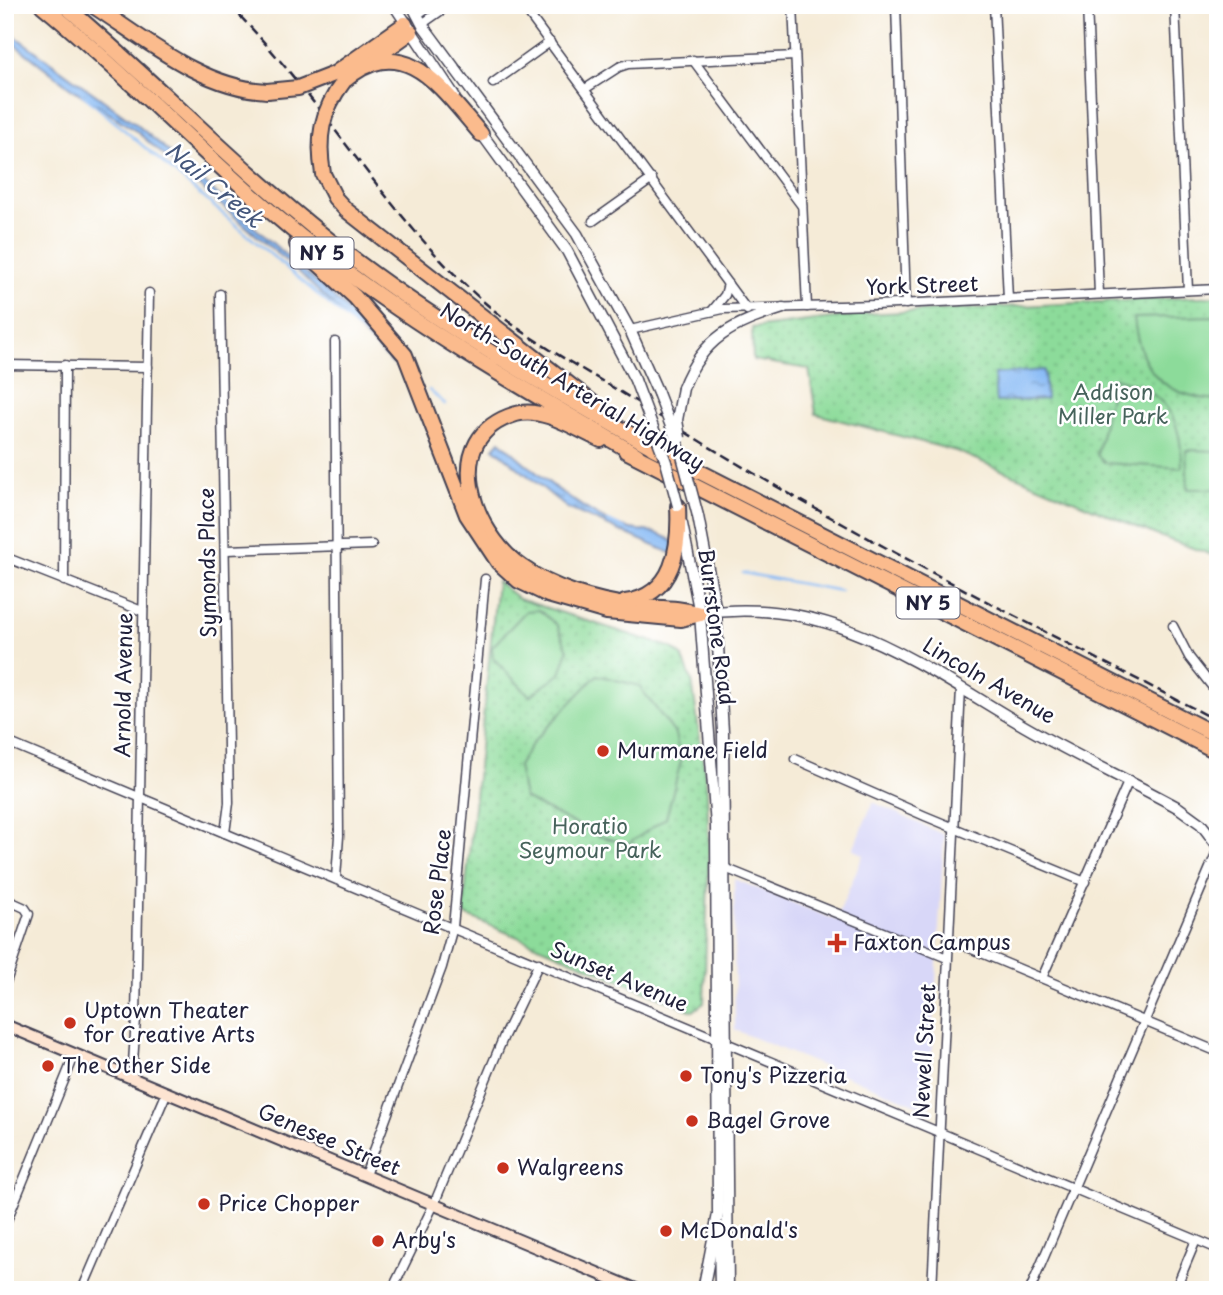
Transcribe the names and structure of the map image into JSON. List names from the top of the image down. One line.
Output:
{"streets":{"highway":["NY 5","North-South Arterial Highway"],"main road":["Genesee Street"],"street":["York Street","Symonds Place","Burrstone Road","Lincoln Avenue","Arnold Avenue","Rose Place","Sunset Avenue","Newell Street"]},"crossings":[["York Street","Burrstone Road"],["Symonds Place","Sunset Avenue"],["Burrstone Road","Lincoln Avenue"],["Burrstone Road","Sunset Avenue"],["Lincoln Avenue","Newell Street"],["Arnold Avenue","Sunset Avenue"],["Arnold Avenue","Genesee Street"],["Rose Place","Sunset Avenue"],["Rose Place","Genesee Street"],["Sunset Avenue","Newell Street"]],"water":["Nail Creek"],"parks":["Addison Miller Park","Horatio Seymour Park"],"places":{"other":["Murmane Field","Uptown Theater for Creative Arts","The Other Side","Tony's Pizzeria","Bagel Grove","Walgreens","Price Chopper","McDonald's","Arby's"],"health":["Faxton Campus"]}}
